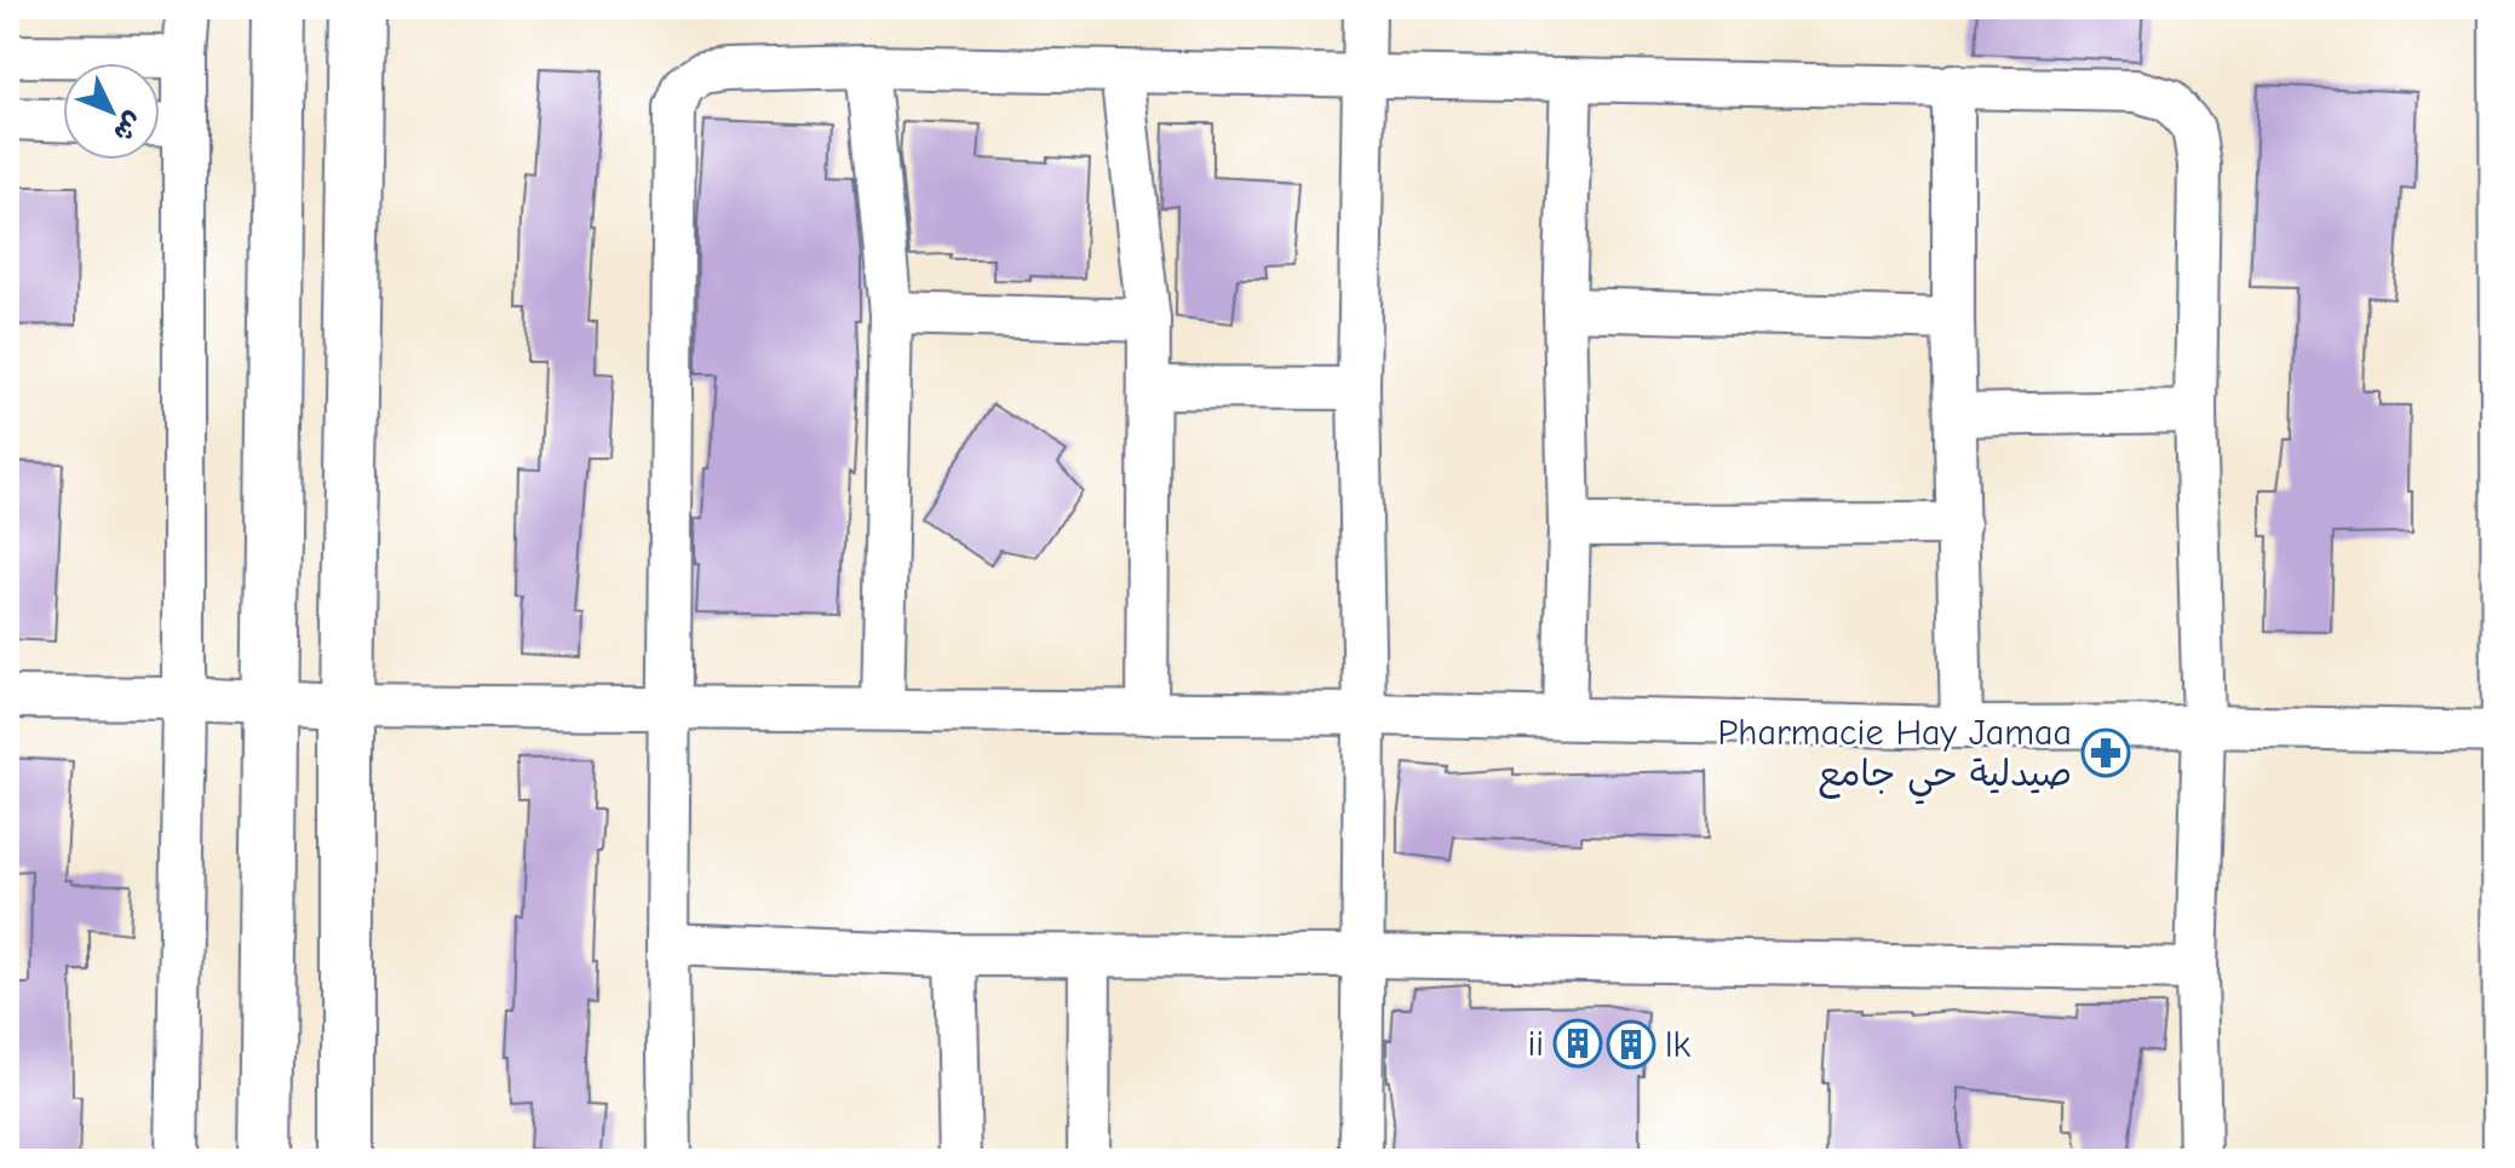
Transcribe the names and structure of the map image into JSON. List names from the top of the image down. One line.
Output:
{"places":{"pharmacy":["Pharmacie Hay Jamaa صيدلية حي جامع"],"building":["ii","lk"]},"north":"bottom right"}
